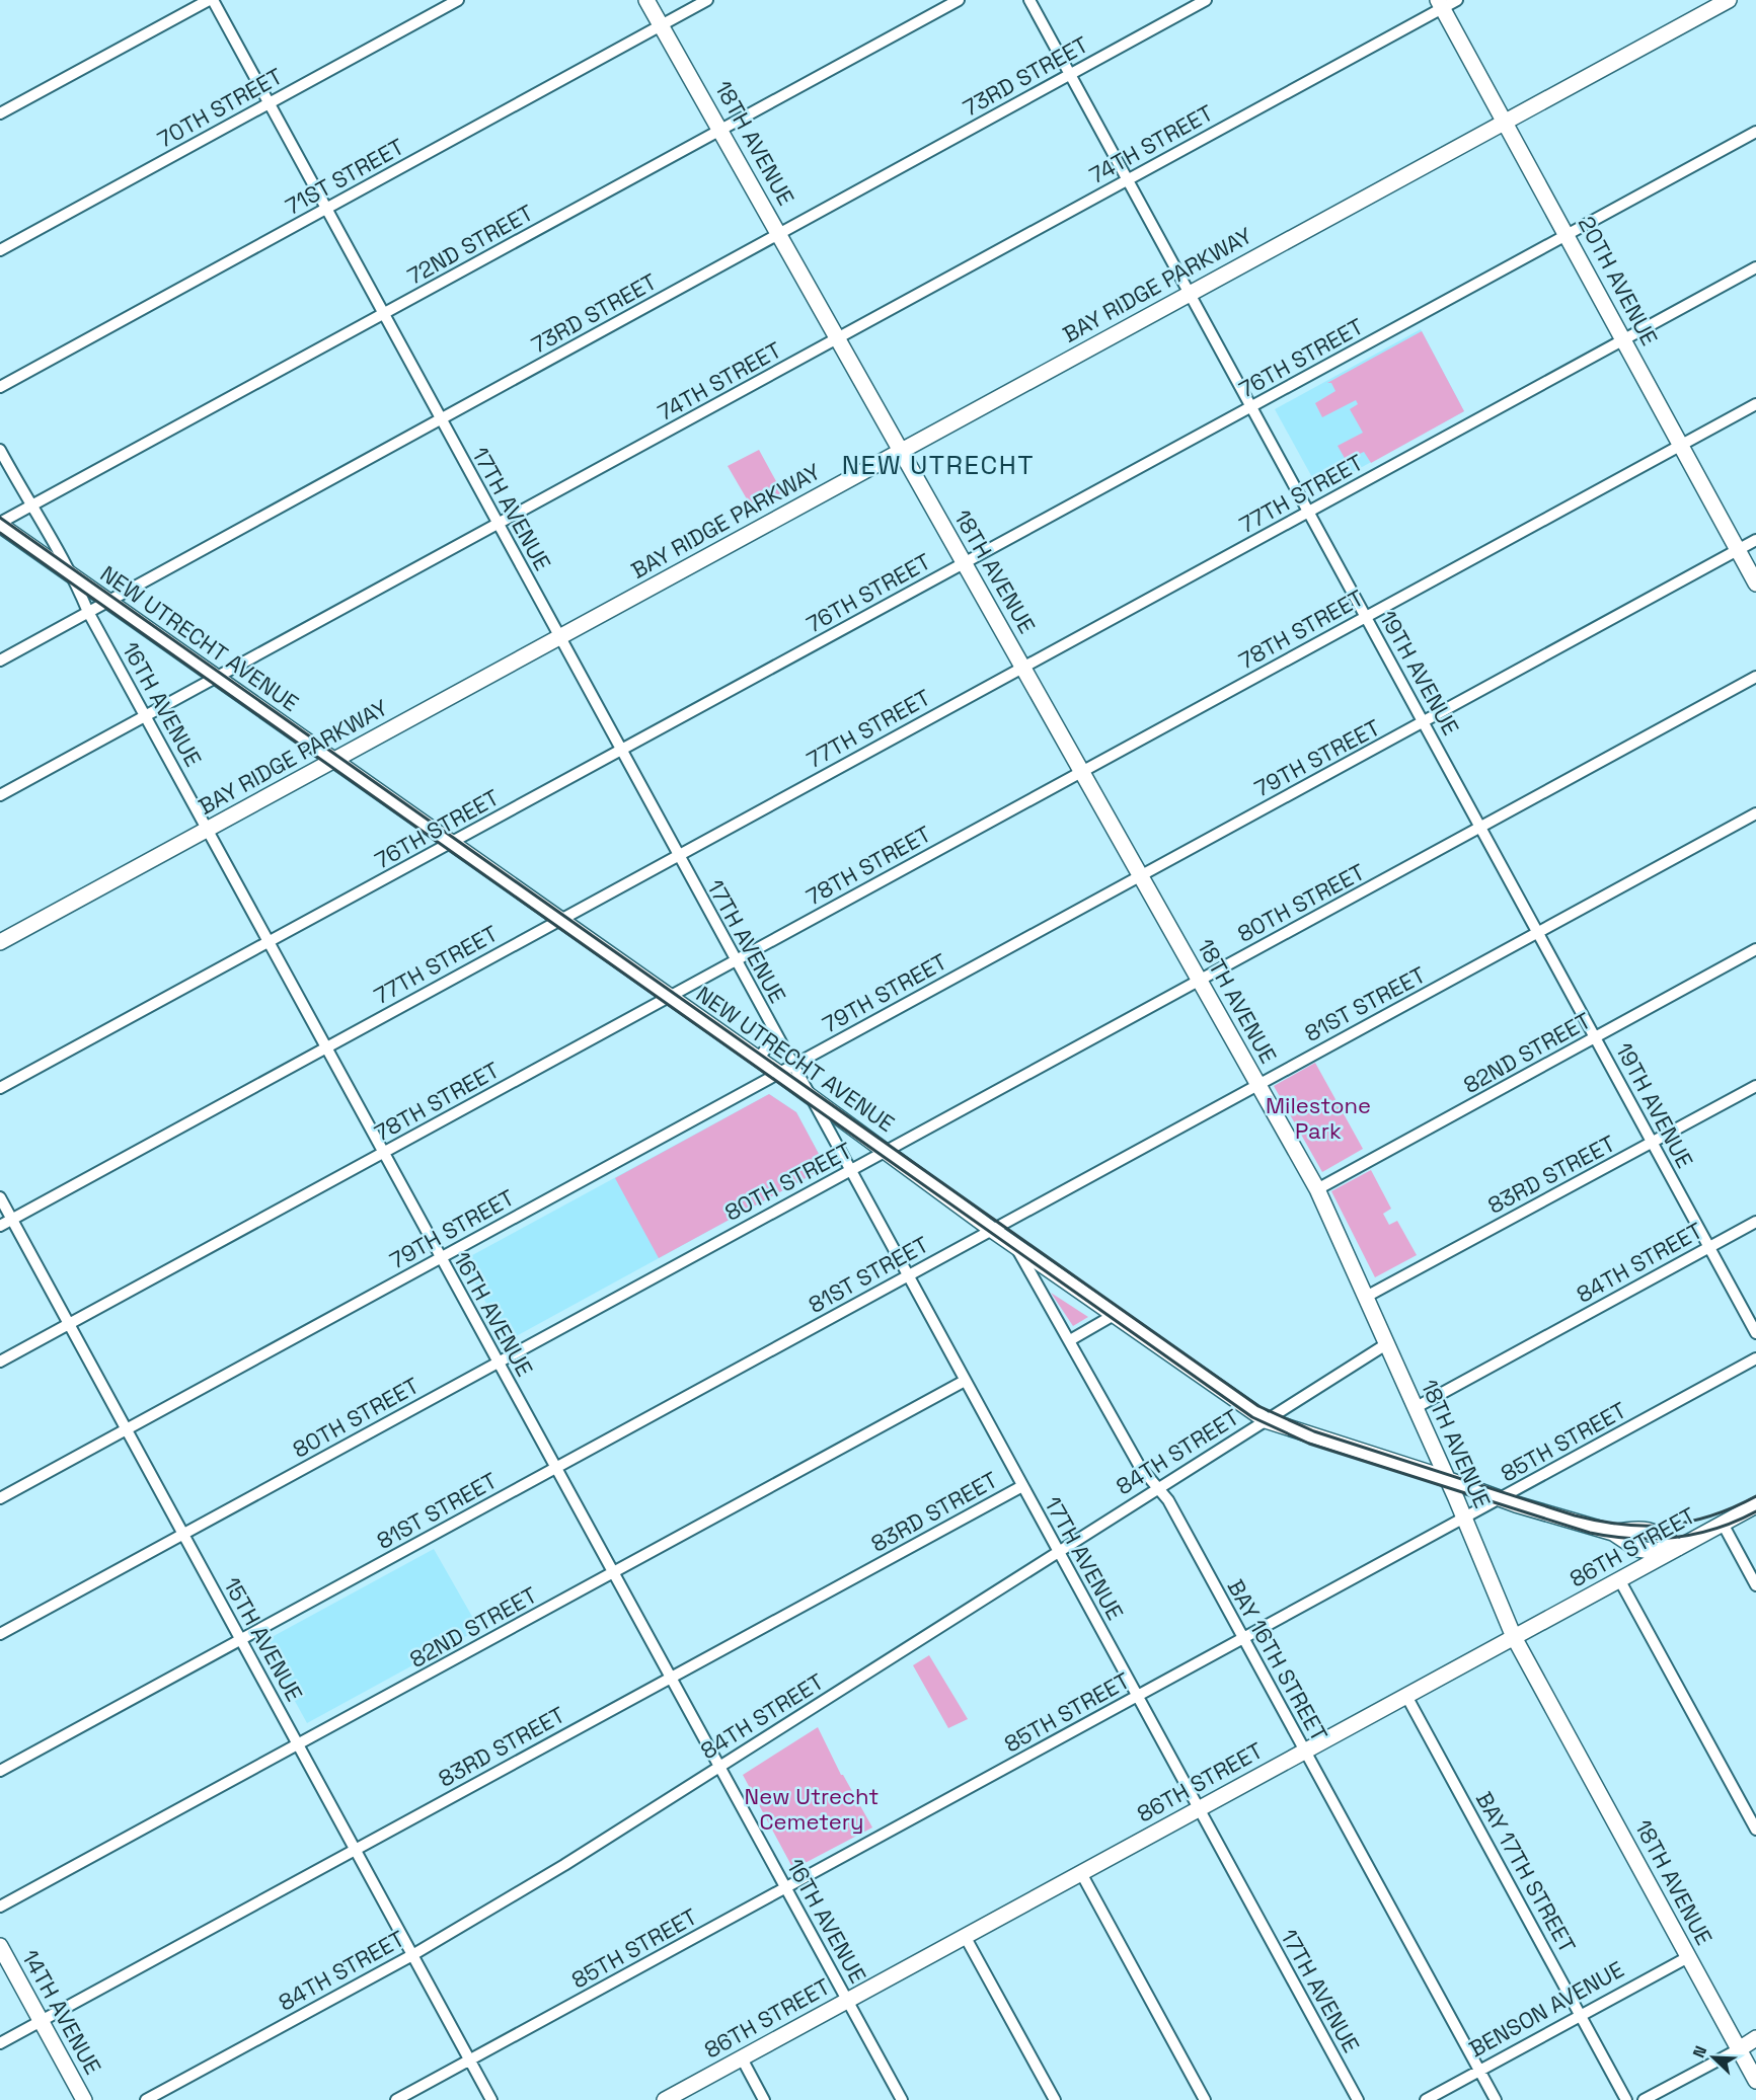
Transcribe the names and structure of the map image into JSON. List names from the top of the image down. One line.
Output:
{"streets":{"street":["73RD STREET","70TH STREET","18TH AVENUE","74TH STREET","71ST STREET","72ND STREET","20TH AVENUE","BAY RIDGE PARKWAY","76TH STREET","77TH STREET","17TH AVENUE","78TH STREET","NEW UTRECHT AVENUE","19TH AVENUE","16TH AVENUE","79TH STREET","80TH STREET","81ST STREET","82ND STREET","83RD STREET","84TH STREET","85TH STREET","86TH STREET","15TH AVENUE","BAY 16TH STREET","BAY 17TH STREET","BENSON AVENUE","14TH AVENUE"]},"crossings":[["73RD STREET","18TH AVENUE"],["73RD STREET","17TH AVENUE"],["73RD STREET","NEW UTRECHT AVENUE"],["73RD STREET","19TH AVENUE"],["73RD STREET","16TH AVENUE"],["70TH STREET","17TH AVENUE"],["18TH AVENUE","74TH STREET"],["18TH AVENUE","71ST STREET"],["18TH AVENUE","72ND STREET"],["18TH AVENUE","BAY RIDGE PARKWAY"],["18TH AVENUE","76TH STREET"],["18TH AVENUE","77TH STREET"],["18TH AVENUE","78TH STREET"],["18TH AVENUE","NEW UTRECHT AVENUE"],["18TH AVENUE","79TH STREET"],["18TH AVENUE","80TH STREET"],["18TH AVENUE","81ST STREET"],["18TH AVENUE","82ND STREET"],["18TH AVENUE","83RD STREET"],["18TH AVENUE","84TH STREET"],["18TH AVENUE","85TH STREET"],["18TH AVENUE","86TH STREET"],["18TH AVENUE","BENSON AVENUE"],["74TH STREET","20TH AVENUE"],["74TH STREET","17TH AVENUE"],["74TH STREET","NEW UTRECHT AVENUE"],["74TH STREET","19TH AVENUE"],["74TH STREET","16TH AVENUE"],["71ST STREET","17TH AVENUE"],["72ND STREET","17TH AVENUE"],["72ND STREET","NEW UTRECHT AVENUE"],["72ND STREET","16TH AVENUE"],["20TH AVENUE","BAY RIDGE PARKWAY"],["20TH AVENUE","76TH STREET"],["20TH AVENUE","77TH STREET"],["20TH AVENUE","78TH STREET"],["20TH AVENUE","79TH STREET"],["BAY RIDGE PARKWAY","17TH AVENUE"],["BAY RIDGE PARKWAY","NEW UTRECHT AVENUE"],["BAY RIDGE PARKWAY","19TH AVENUE"],["BAY RIDGE PARKWAY","16TH AVENUE"],["76TH STREET","17TH AVENUE"],["76TH STREET","NEW UTRECHT AVENUE"],["76TH STREET","19TH AVENUE"],["76TH STREET","16TH AVENUE"],["77TH STREET","17TH AVENUE"],["77TH STREET","NEW UTRECHT AVENUE"],["77TH STREET","19TH AVENUE"],["77TH STREET","16TH AVENUE"],["77TH STREET","15TH AVENUE"],["17TH AVENUE","78TH STREET"],["17TH AVENUE","NEW UTRECHT AVENUE"],["17TH AVENUE","79TH STREET"],["17TH AVENUE","80TH STREET"],["17TH AVENUE","81ST STREET"],["17TH AVENUE","82ND STREET"],["17TH AVENUE","83RD STREET"],["17TH AVENUE","84TH STREET"],["17TH AVENUE","85TH STREET"],["17TH AVENUE","86TH STREET"],["78TH STREET","NEW UTRECHT AVENUE"],["78TH STREET","19TH AVENUE"],["78TH STREET","16TH AVENUE"],["78TH STREET","15TH AVENUE"],["NEW UTRECHT AVENUE","16TH AVENUE"],["NEW UTRECHT AVENUE","79TH STREET"],["NEW UTRECHT AVENUE","80TH STREET"],["NEW UTRECHT AVENUE","81ST STREET"],["NEW UTRECHT AVENUE","84TH STREET"],["NEW UTRECHT AVENUE","85TH STREET"],["NEW UTRECHT AVENUE","86TH STREET"],["NEW UTRECHT AVENUE","BAY 16TH STREET"],["19TH AVENUE","79TH STREET"],["19TH AVENUE","80TH STREET"],["19TH AVENUE","81ST STREET"],["19TH AVENUE","82ND STREET"],["19TH AVENUE","83RD STREET"],["19TH AVENUE","84TH STREET"],["16TH AVENUE","79TH STREET"],["16TH AVENUE","80TH STREET"],["16TH AVENUE","81ST STREET"],["16TH AVENUE","82ND STREET"],["16TH AVENUE","83RD STREET"],["16TH AVENUE","84TH STREET"],["16TH AVENUE","85TH STREET"],["16TH AVENUE","86TH STREET"],["79TH STREET","15TH AVENUE"],["80TH STREET","15TH AVENUE"],["81ST STREET","15TH AVENUE"],["82ND STREET","15TH AVENUE"],["83RD STREET","15TH AVENUE"],["83RD STREET","14TH AVENUE"],["84TH STREET","15TH AVENUE"],["84TH STREET","BAY 16TH STREET"],["85TH STREET","15TH AVENUE"],["85TH STREET","BAY 16TH STREET"],["86TH STREET","BAY 16TH STREET"],["86TH STREET","BAY 17TH STREET"],["BAY 16TH STREET","BENSON AVENUE"],["BAY 17TH STREET","BENSON AVENUE"]],"districts":["NEW UTRECHT"],"parks":["Milestone Park","New Utrecht Cemetery"],"north":"top left"}
